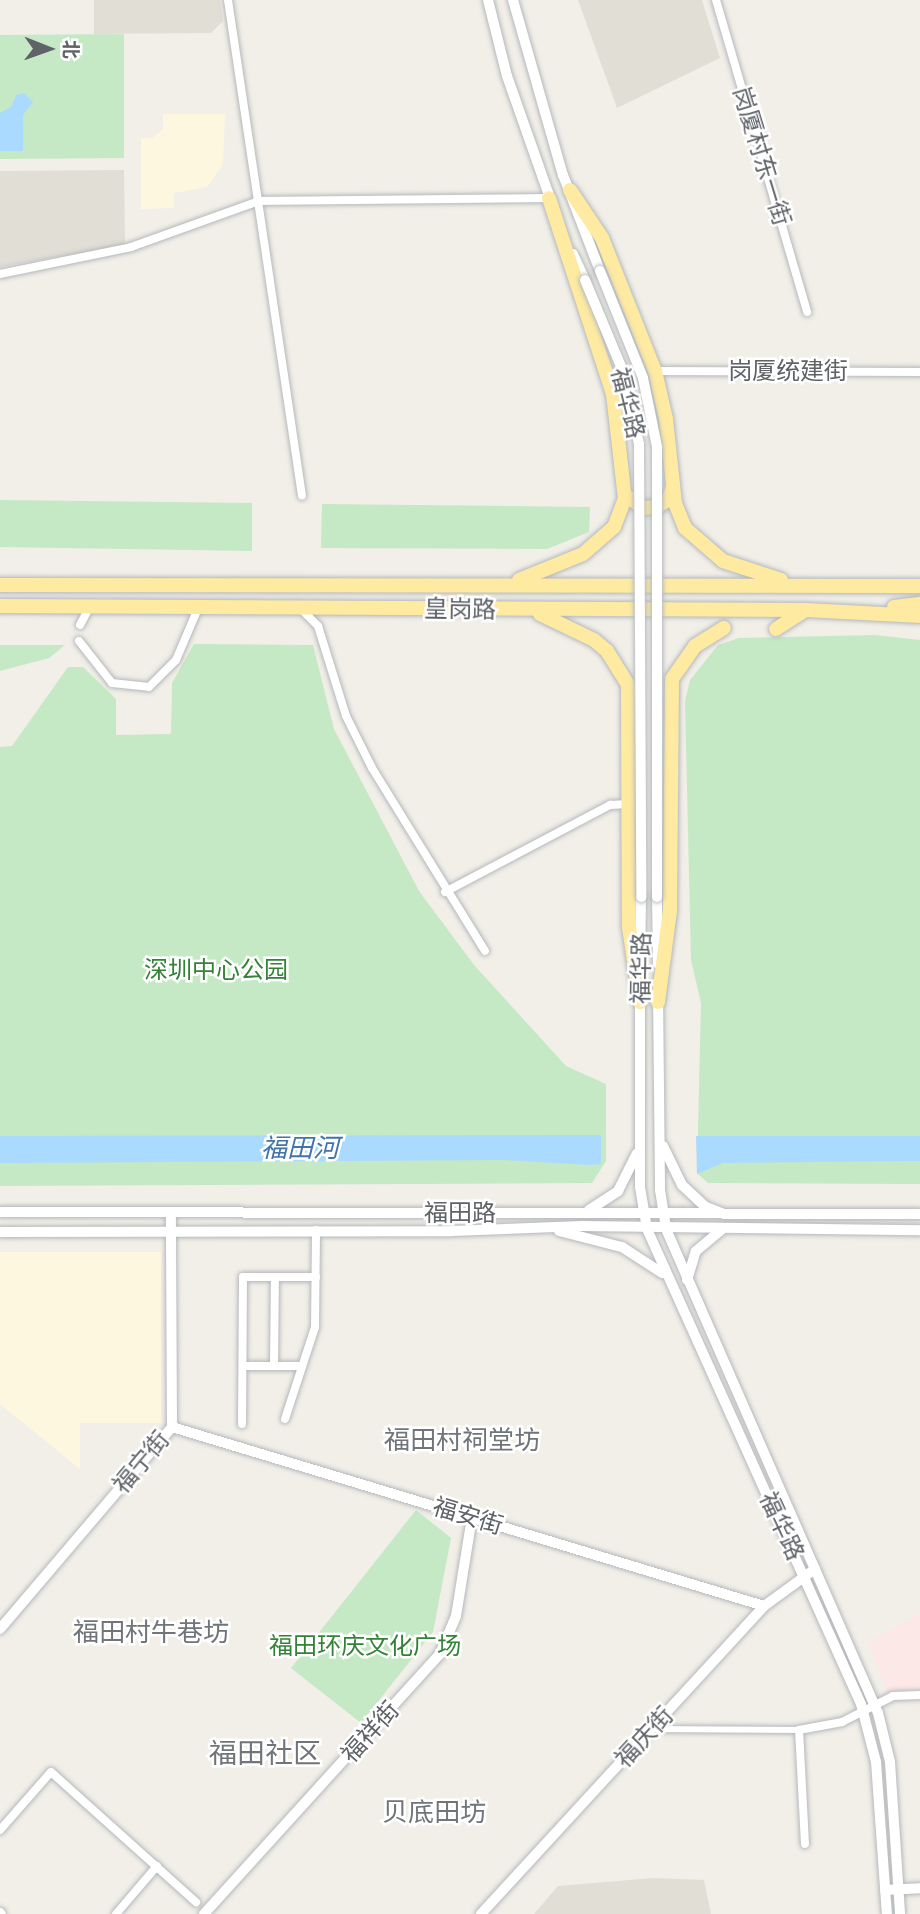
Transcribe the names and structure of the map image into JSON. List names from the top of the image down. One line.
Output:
{"streets":{"highway":["皇岗路"],"main road":["福华路","福田路"],"street":["岗厦村东一街","岗厦统建街","福宁街","福安街","福祥街","福庆街"]},"crossings":[["福华路","福田路"],["福华路","福庆街"],["福田路","福宁街"],["福宁街","福安街"],["福安街","福祥街"],["福安街","福庆街"]],"districts":["福田村祠堂坊","福田村牛巷坊","福田社区","贝底田坊"],"water":["福田河"],"parks":["深圳中心公园","福田环庆文化广场"],"north":"right"}
